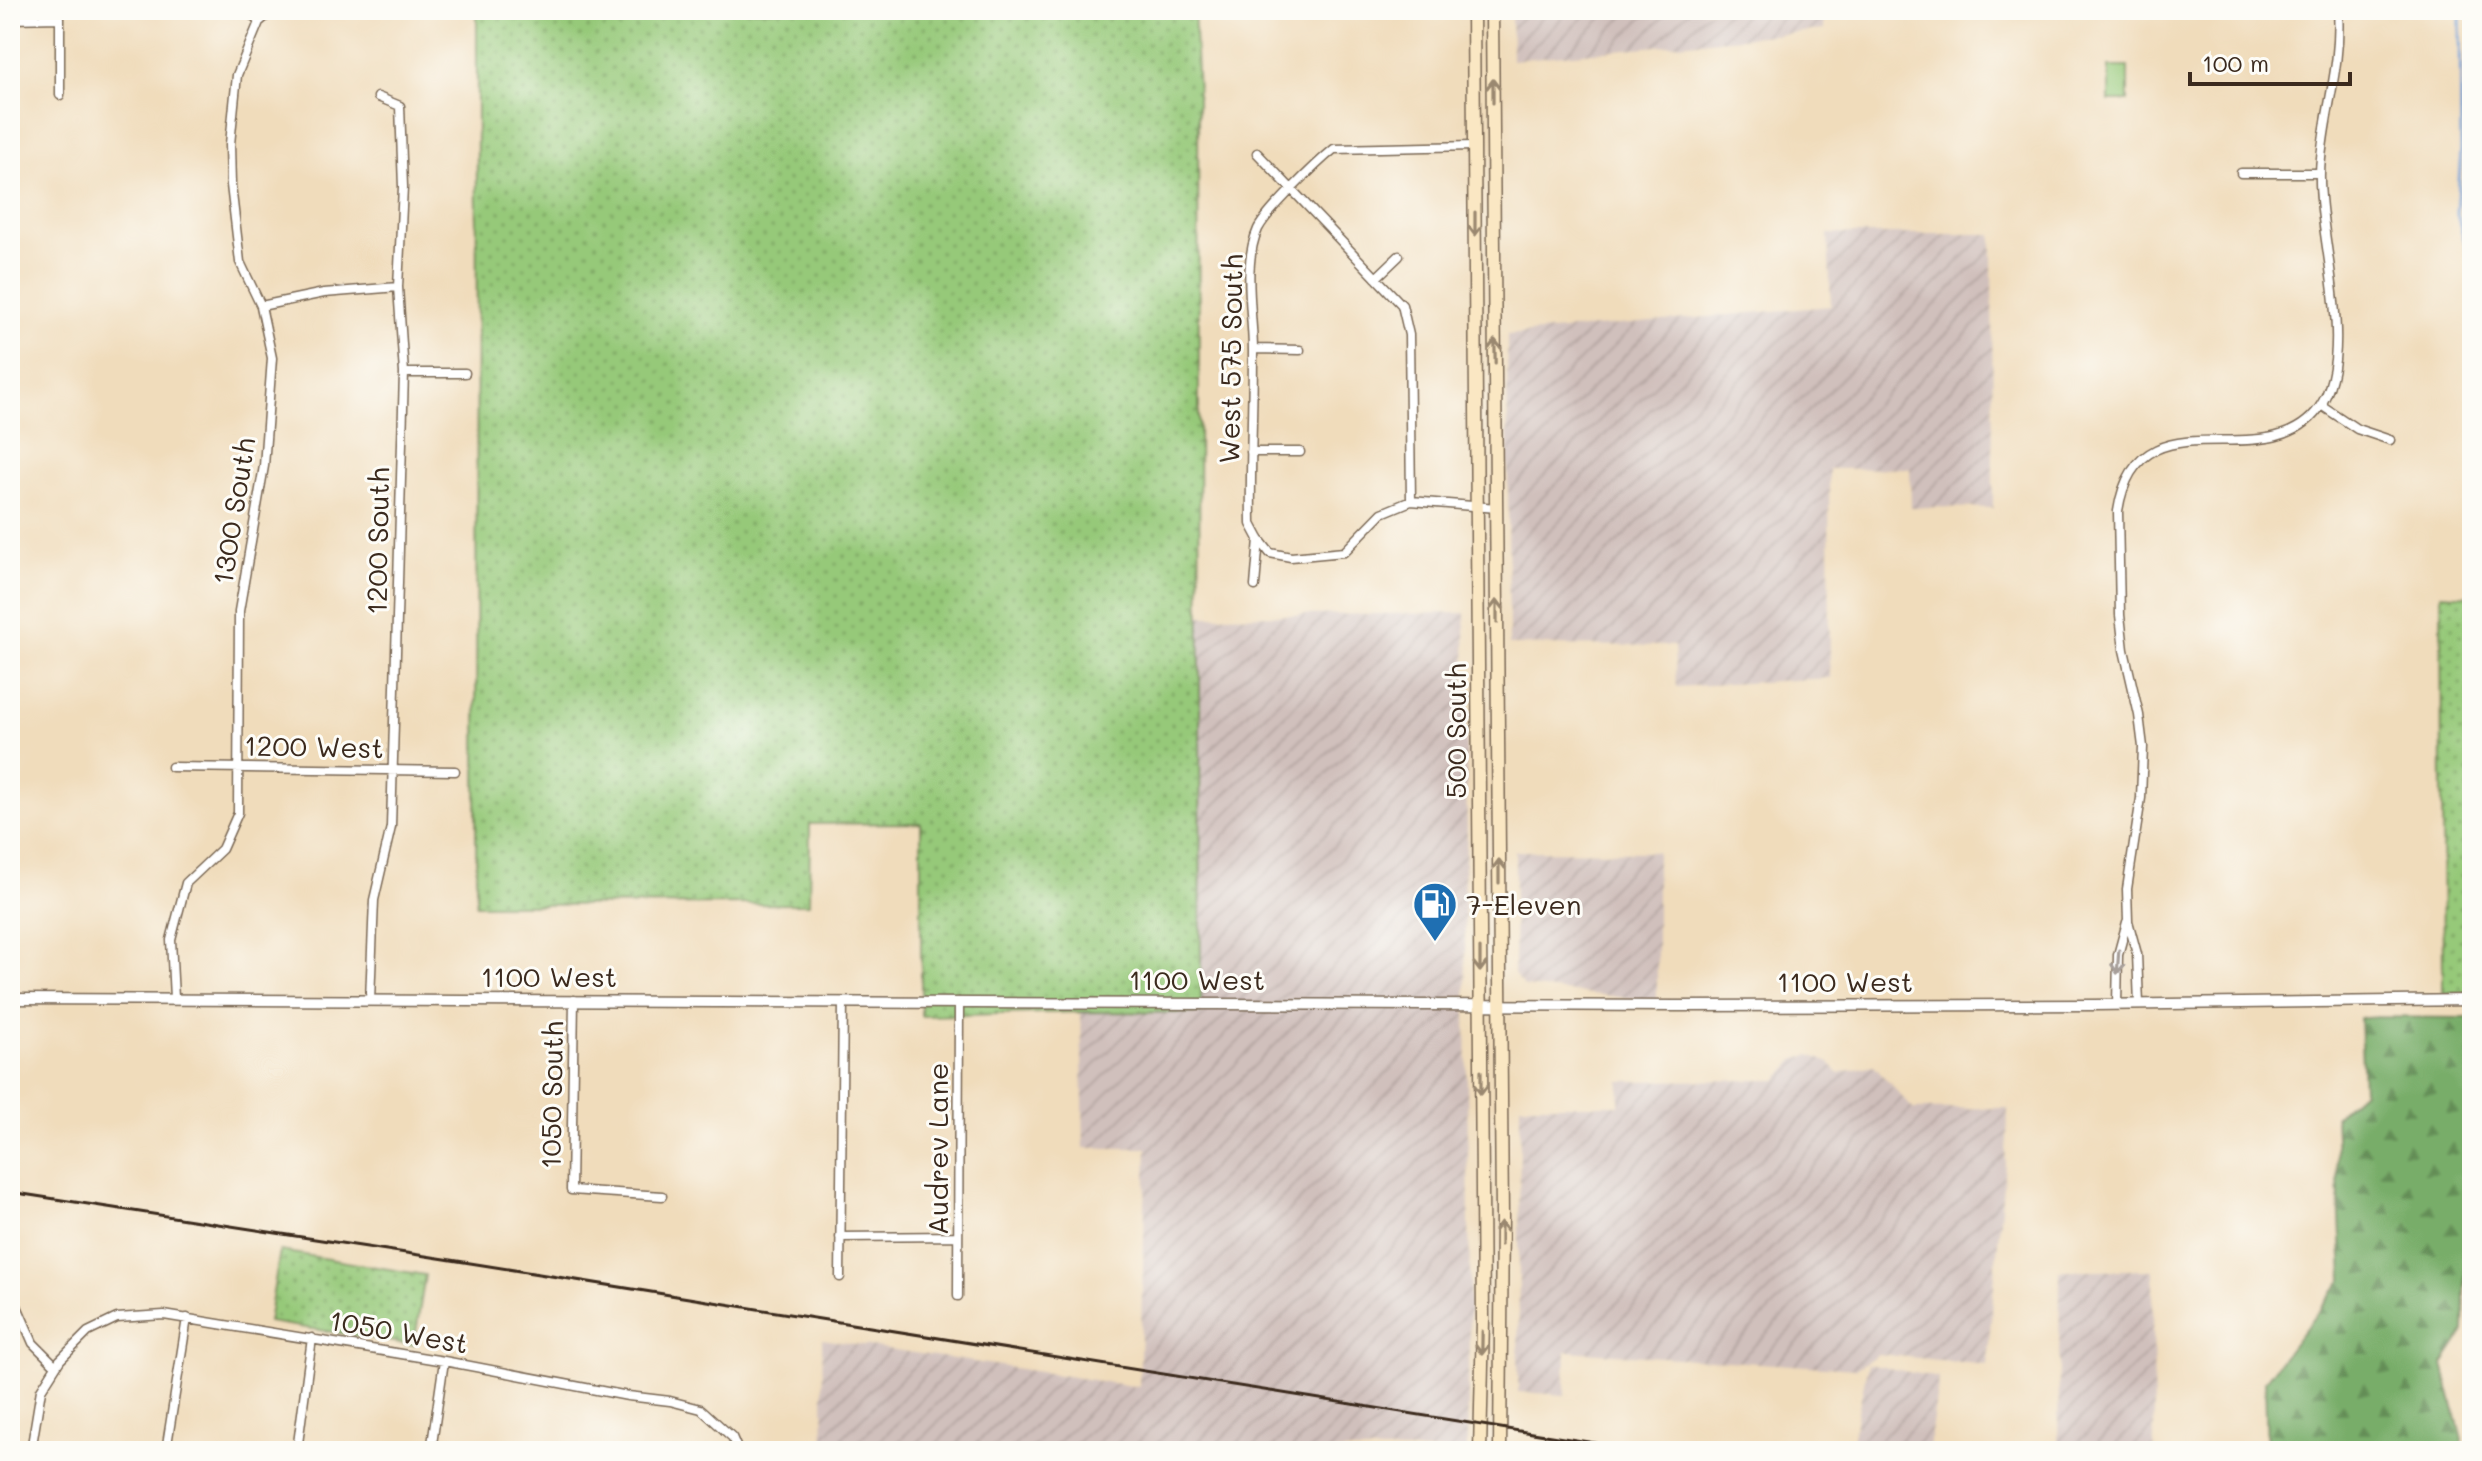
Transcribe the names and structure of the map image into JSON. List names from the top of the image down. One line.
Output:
{"streets":{"main road":["500 South"],"street":["West 575 South","1300 South","1200 South","1200 West","1100 West","1050 South","Audrev Lane","1050 West"]},"crossings":[["West 575 South","500 South"],["1300 South","1200 West"],["1300 South","1100 West"],["1200 South","1200 West"],["1200 South","1100 West"],["500 South","1100 West"],["1100 West","1050 South"],["1100 West","Audrev Lane"]],"places":{"fuel station":["7-Eleven"]},"scale_bar":"100 m"}
